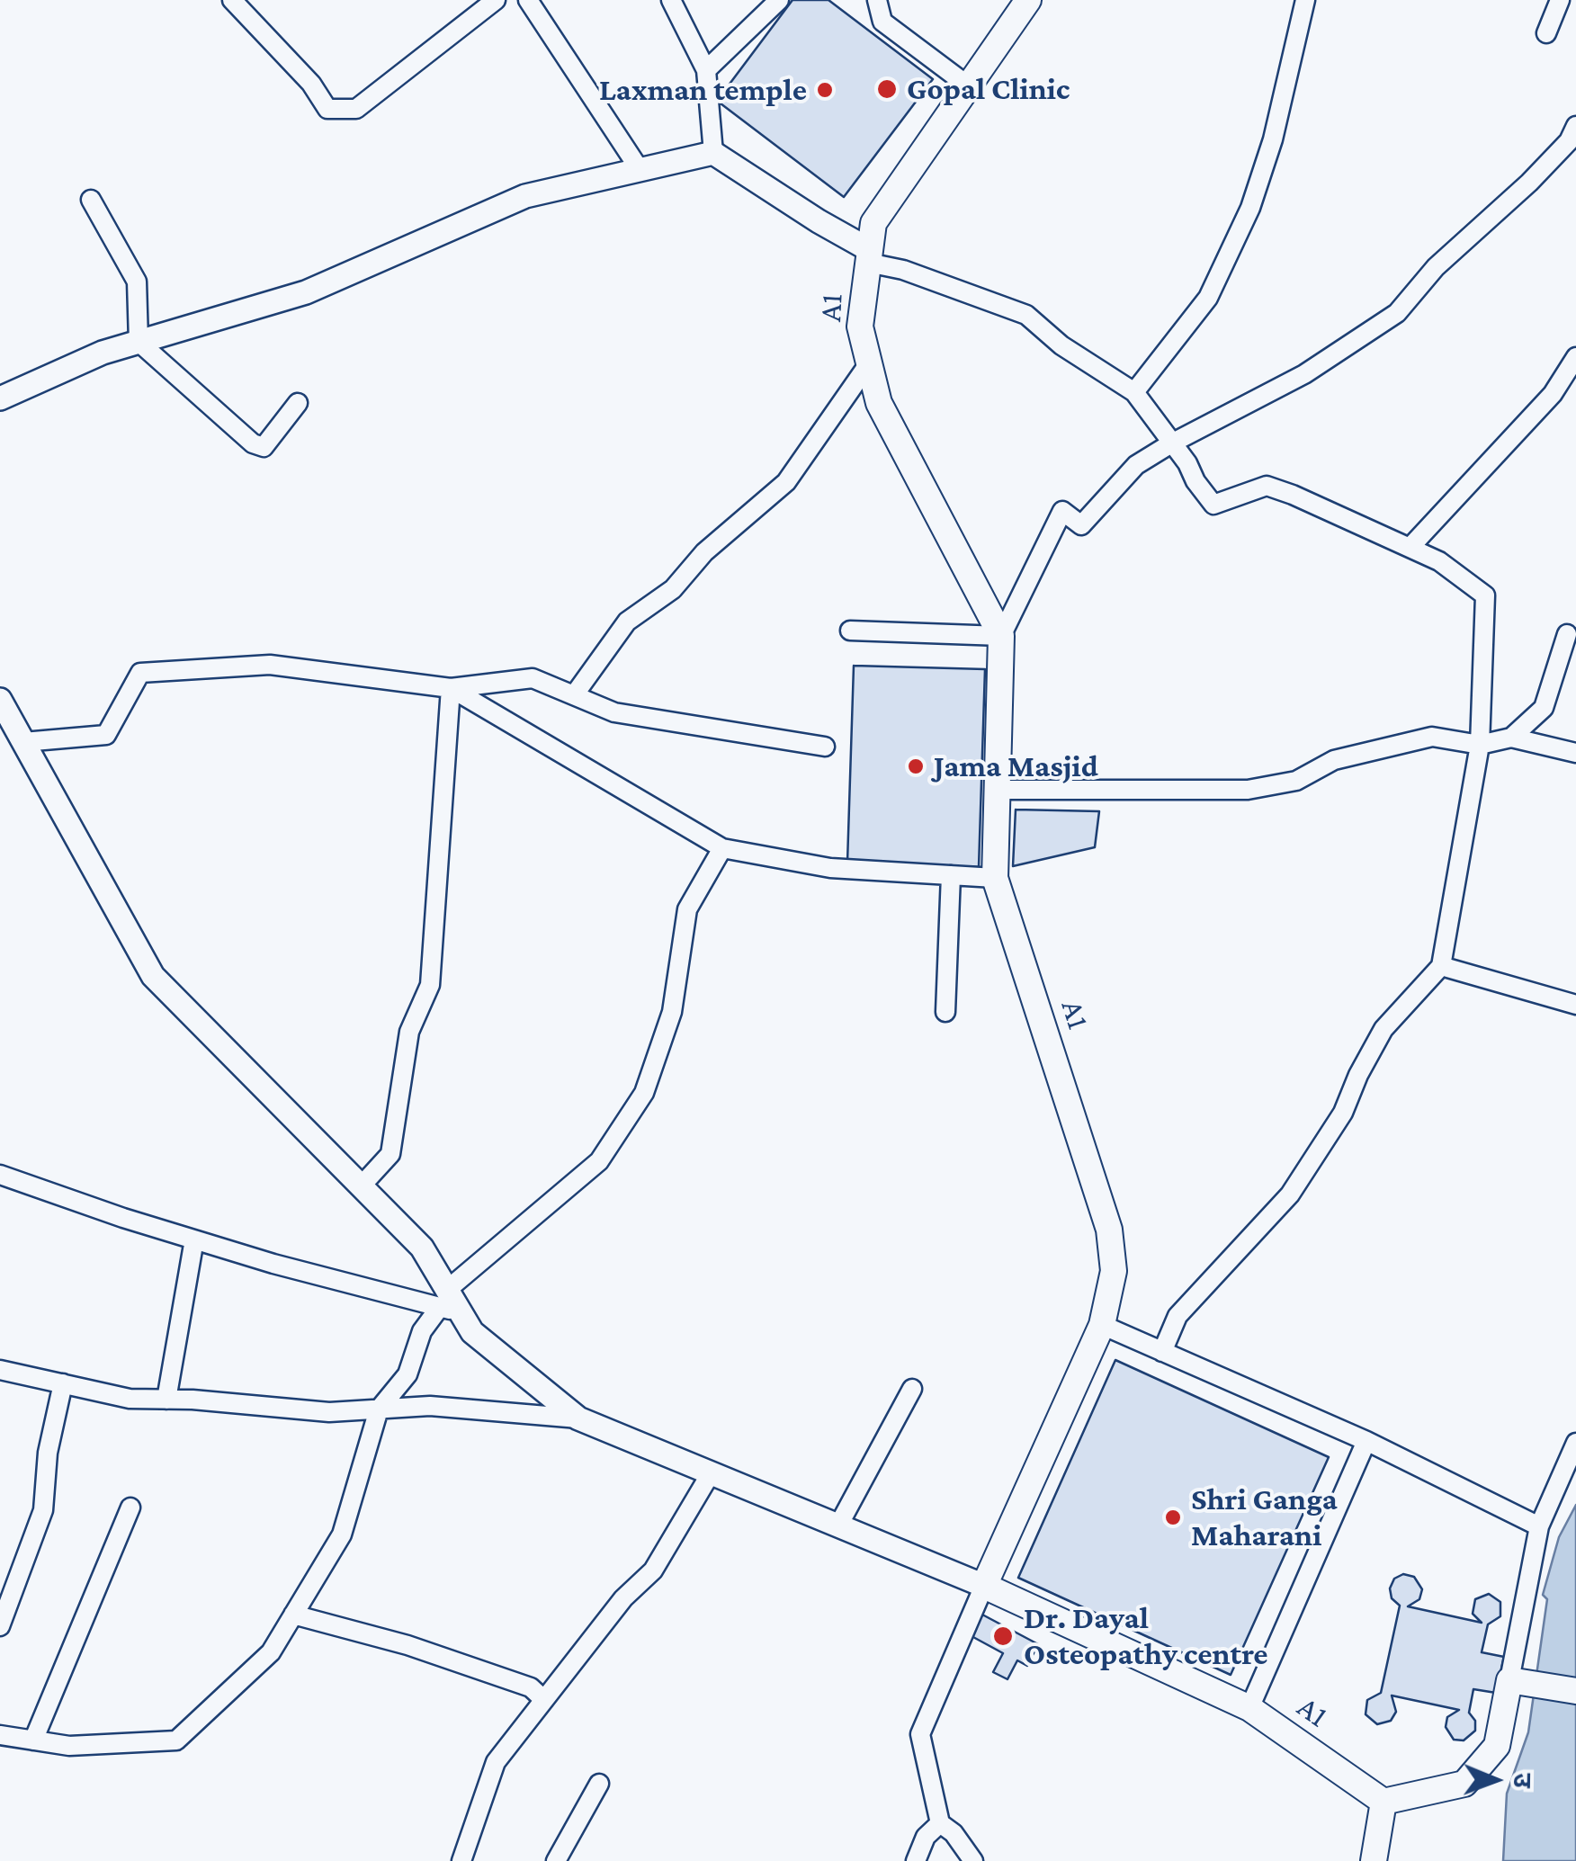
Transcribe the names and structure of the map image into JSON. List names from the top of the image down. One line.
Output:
{"streets":{"main road":["A1"]},"places":["Gopal Clinic","Laxman temple","Jama Masjid","Shri Ganga Maharani","Dr. Dayal Osteopathy centre"],"north":"right"}
